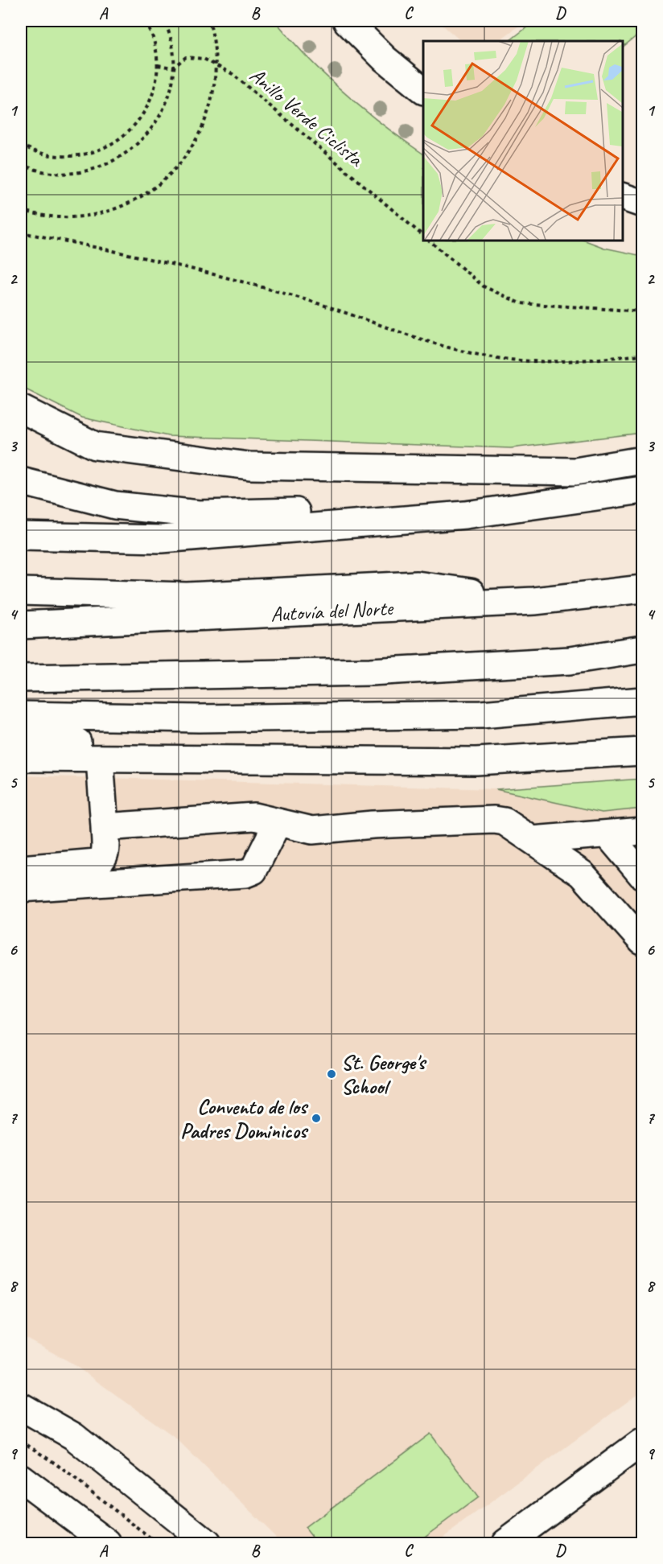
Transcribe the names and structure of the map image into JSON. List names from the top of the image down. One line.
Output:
{"streets":{"main road":["Autovía del Norte"],"path":["Anillo Verde Ciclista"]},"places":["St. George's School","Convento de los Padres Dominicos"],"grid":{"columns":["A","B","C","D"],"rows":["1","2","3","4","5","6","7","8","9"]}}
